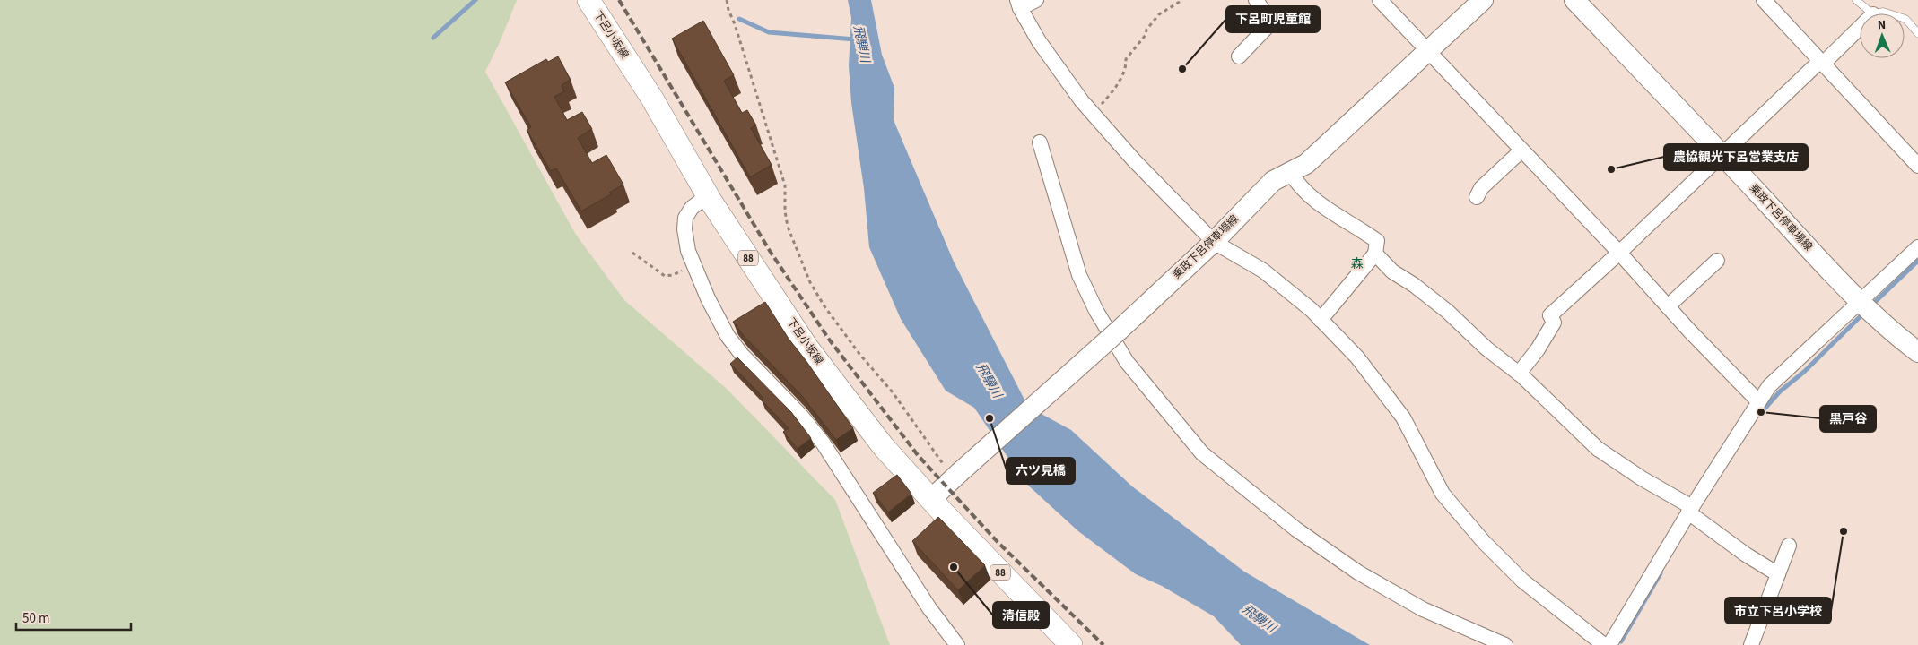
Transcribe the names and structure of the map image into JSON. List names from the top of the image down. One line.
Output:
{"streets":{"main road":["下呂小坂線","乗政下呂停車場線","88"]},"crossings":[["下呂小坂線","乗政下呂停車場線"]],"districts":["森"],"water":["飛騨川"],"places":["下呂町児童館","農協観光下呂営業支店","黒戸谷","六ツ見橋","市立下呂小学校","清信殿"],"scale_bar":"50 m","north":"top"}
